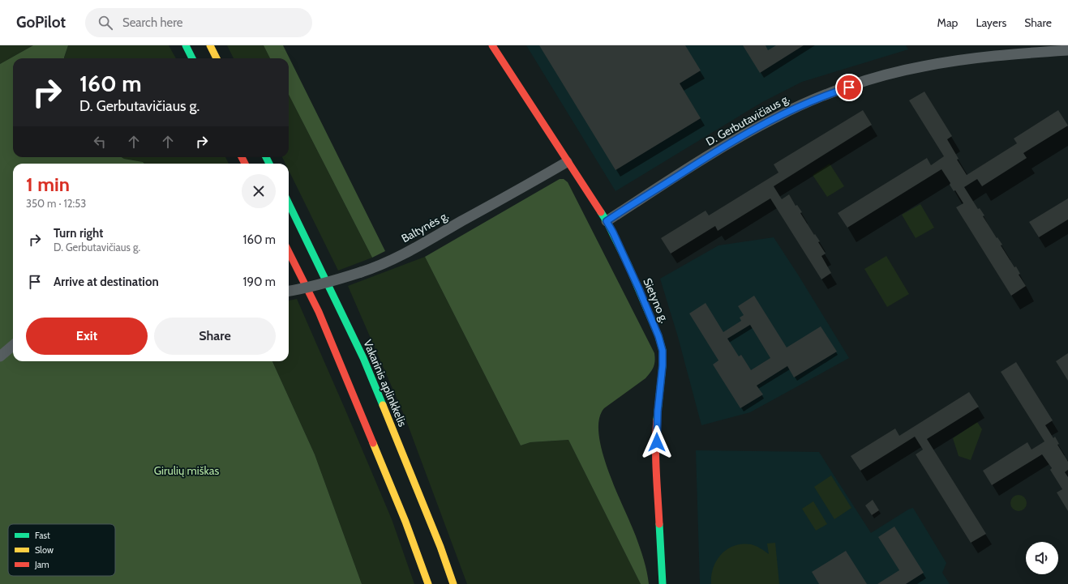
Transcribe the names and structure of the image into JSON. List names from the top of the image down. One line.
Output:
{"streets":{"main road":["Sietyno g.","Vakarinis aplinkkelis"],"street":["D. Gerbutavičiaus g.","Baltynės g."]},"crossings":[["D. Gerbutavičiaus g.","Sietyno g."],["Baltynės g.","Sietyno g."]],"parks":["Girulių miškas"],"legend":["Fast","Slow","Jam"],"page":{"header":"GoPilot","search":"Search here","nav":["Map","Layers","Share"],"turn":["160 m","D. Gerbutavičiaus g."],"heading":["1 min","350 m · 12:53"],"list":[{"name":"Turn right","note":"D. Gerbutavičiaus g.","value":"160 m"},{"name":"Arrive at destination","value":"190 m"}],"buttons":["Exit","Share"]}}
